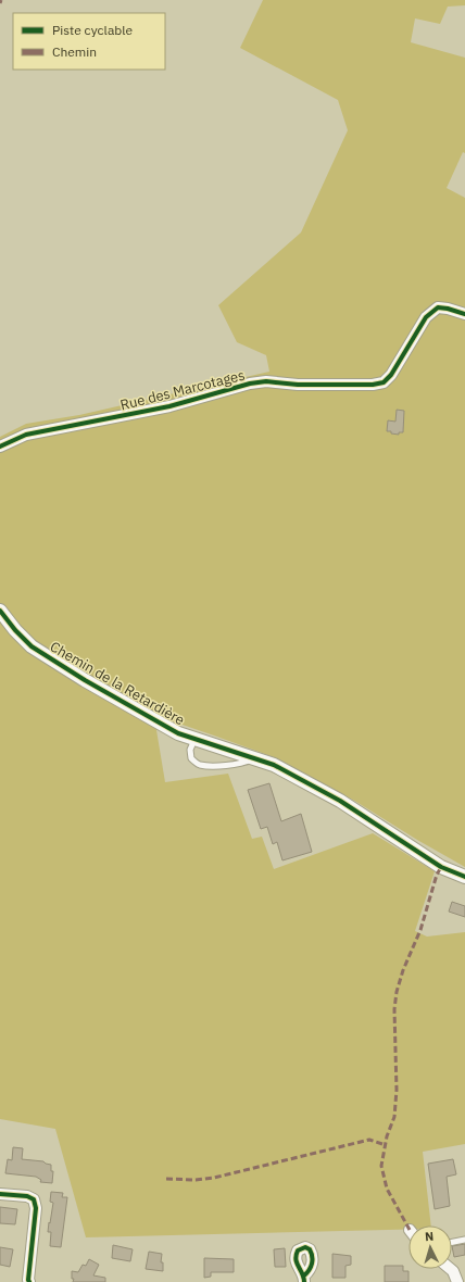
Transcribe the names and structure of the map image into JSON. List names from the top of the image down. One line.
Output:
{"streets":{"street":["Rue des Marcotages","Chemin de la Retardière"]},"legend":["Piste cyclable","Chemin"],"north":"top"}
